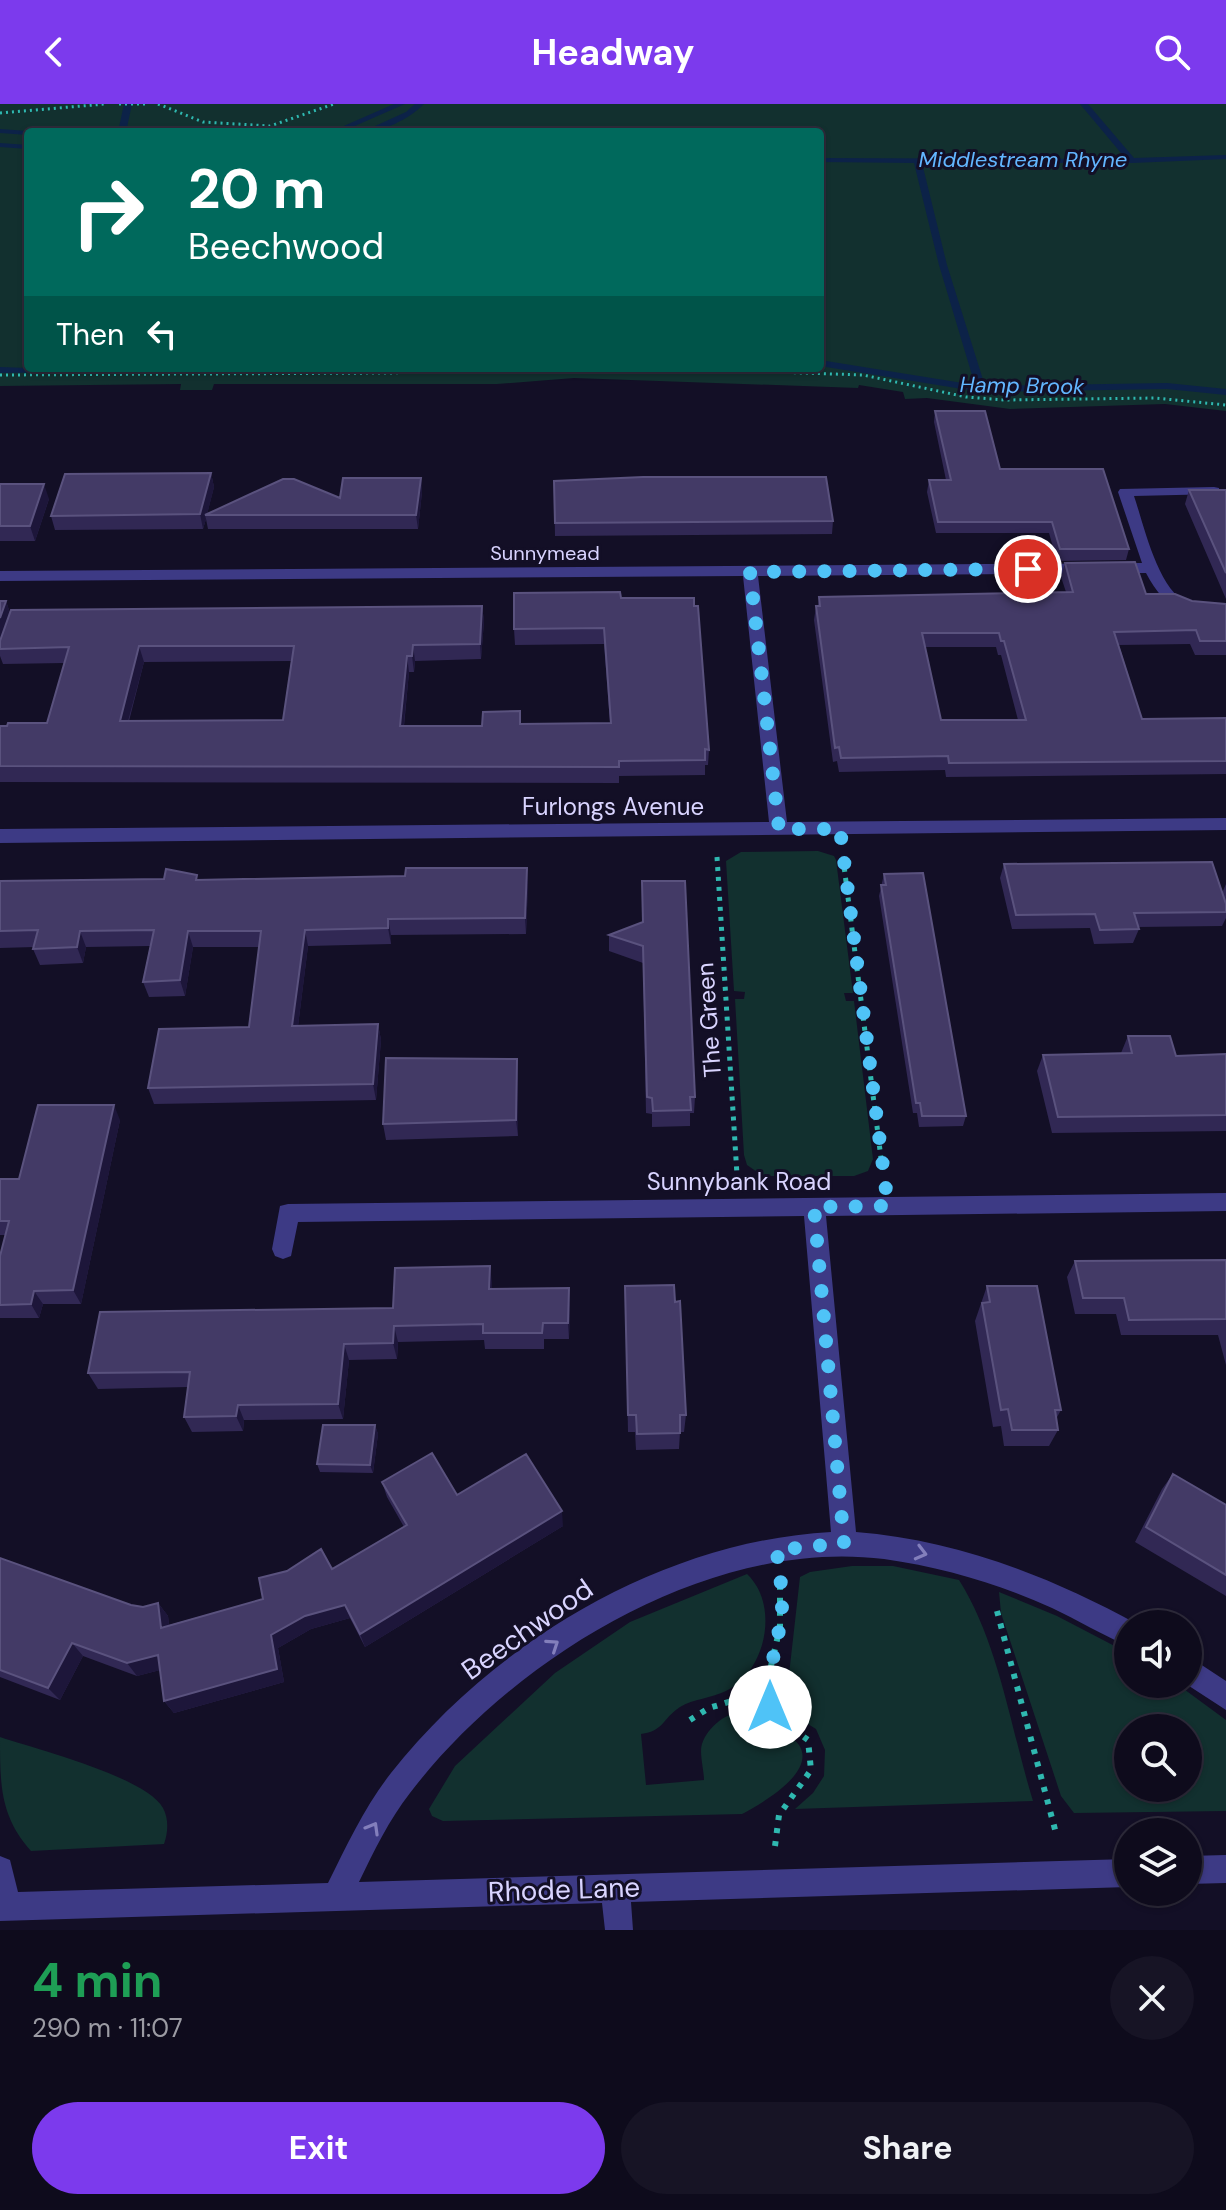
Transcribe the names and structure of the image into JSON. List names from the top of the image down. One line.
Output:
{"streets":{"street":["Sunnymead","Furlongs Avenue","Sunnybank Road","Beechwood","Rhode Lane"],"path":["The Green"]},"crossings":[["Furlongs Avenue","The Green"],["The Green","Sunnybank Road"],["Beechwood","Rhode Lane"]],"one_way":["Beechwood"],"water":["Middlestream Rhyne","Hamp Brook"],"page":{"header":"Headway","turn":["20 m","Beechwood"],"then":"Then","heading":["4 min","290 m · 11:07"],"buttons":["Exit","Share"]}}
